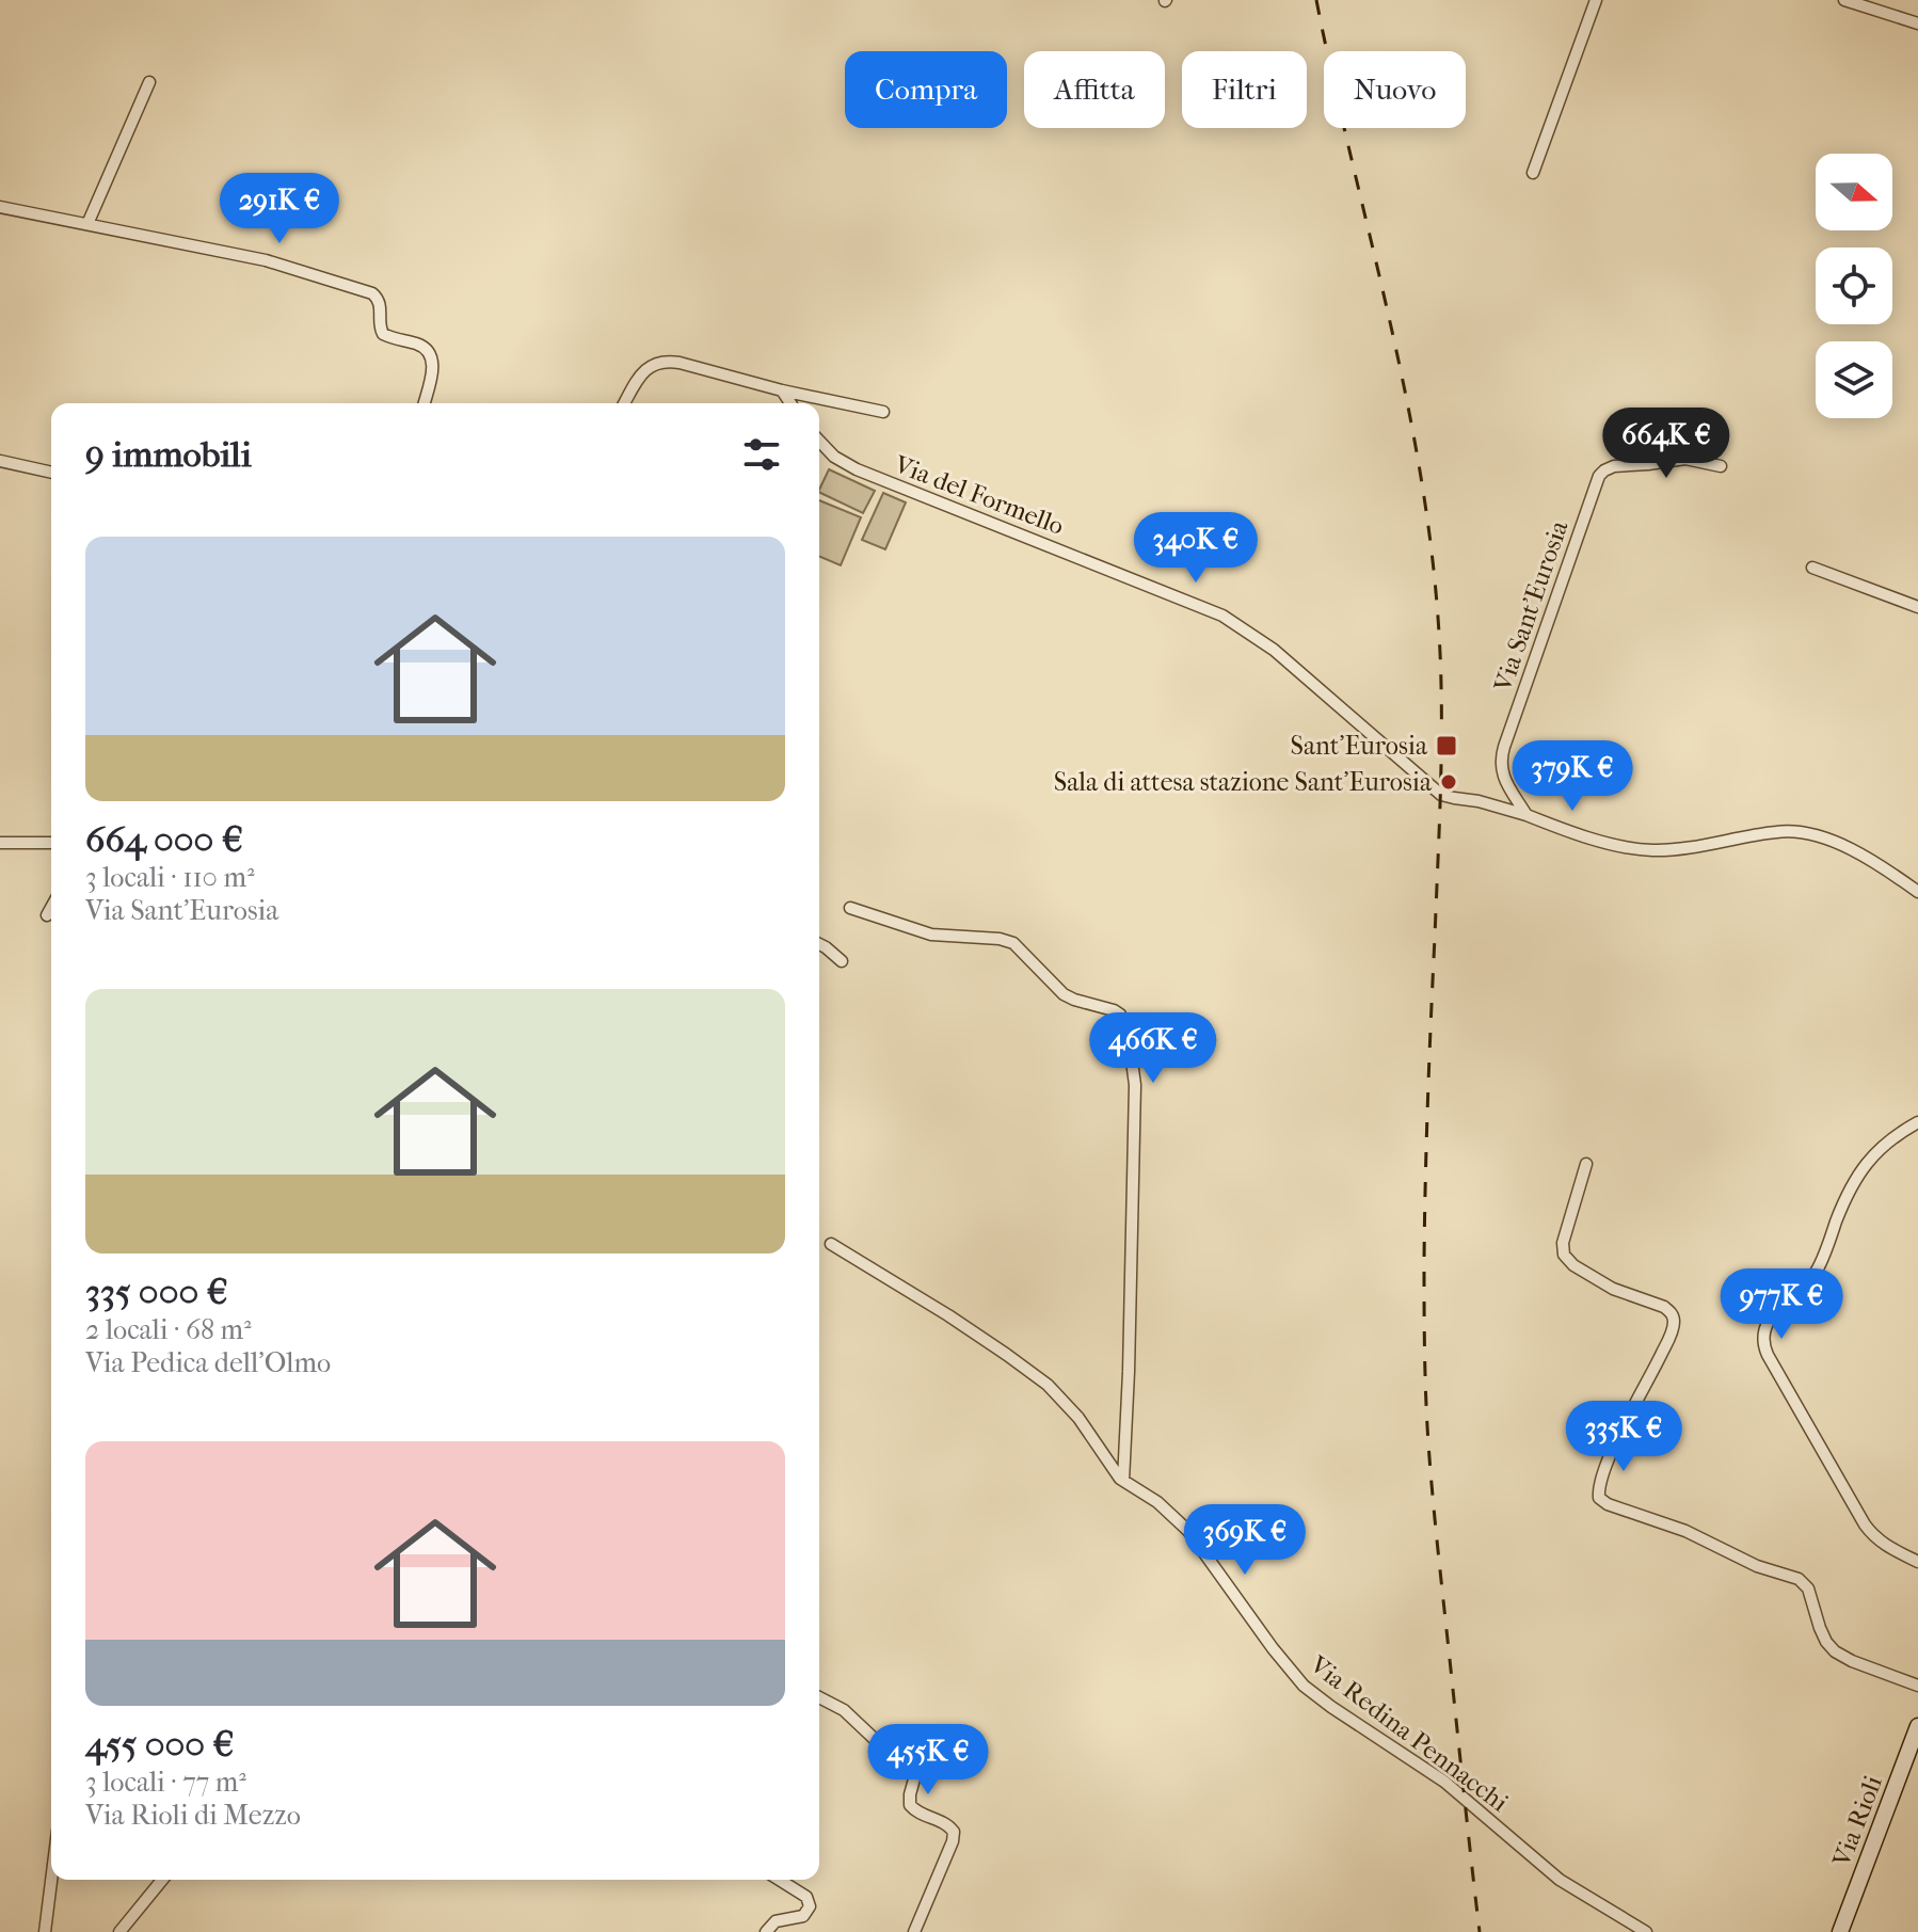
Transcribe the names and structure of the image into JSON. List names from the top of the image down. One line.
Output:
{"streets":{"main road":["Via Rioli"],"street":["Via del Formello","Via Sant'Eurosia","Via Redina Pennacchi"]},"crossings":[["Via del Formello","Via Sant'Eurosia"]],"places":{"transit":["Sant'Eurosia"],"other":["Sala di attesa stazione Sant'Eurosia"]},"north":"right","page":{"chip":["Compra","Affitta","Filtri","Nuovo"],"price":["291K €","664K €","340K €","379K €","466K €","977K €","335K €","369K €","455K €"],"heading":"9 immobili","list":[{"name":"664 000 €","note":"3 locali · 110 m² · Via Sant'Eurosia"},{"name":"335 000 €","note":"2 locali · 68 m² · Via Pedica dell'Olmo"},{"name":"455 000 €","note":"3 locali · 77 m² · Via Rioli di Mezzo"}]}}
